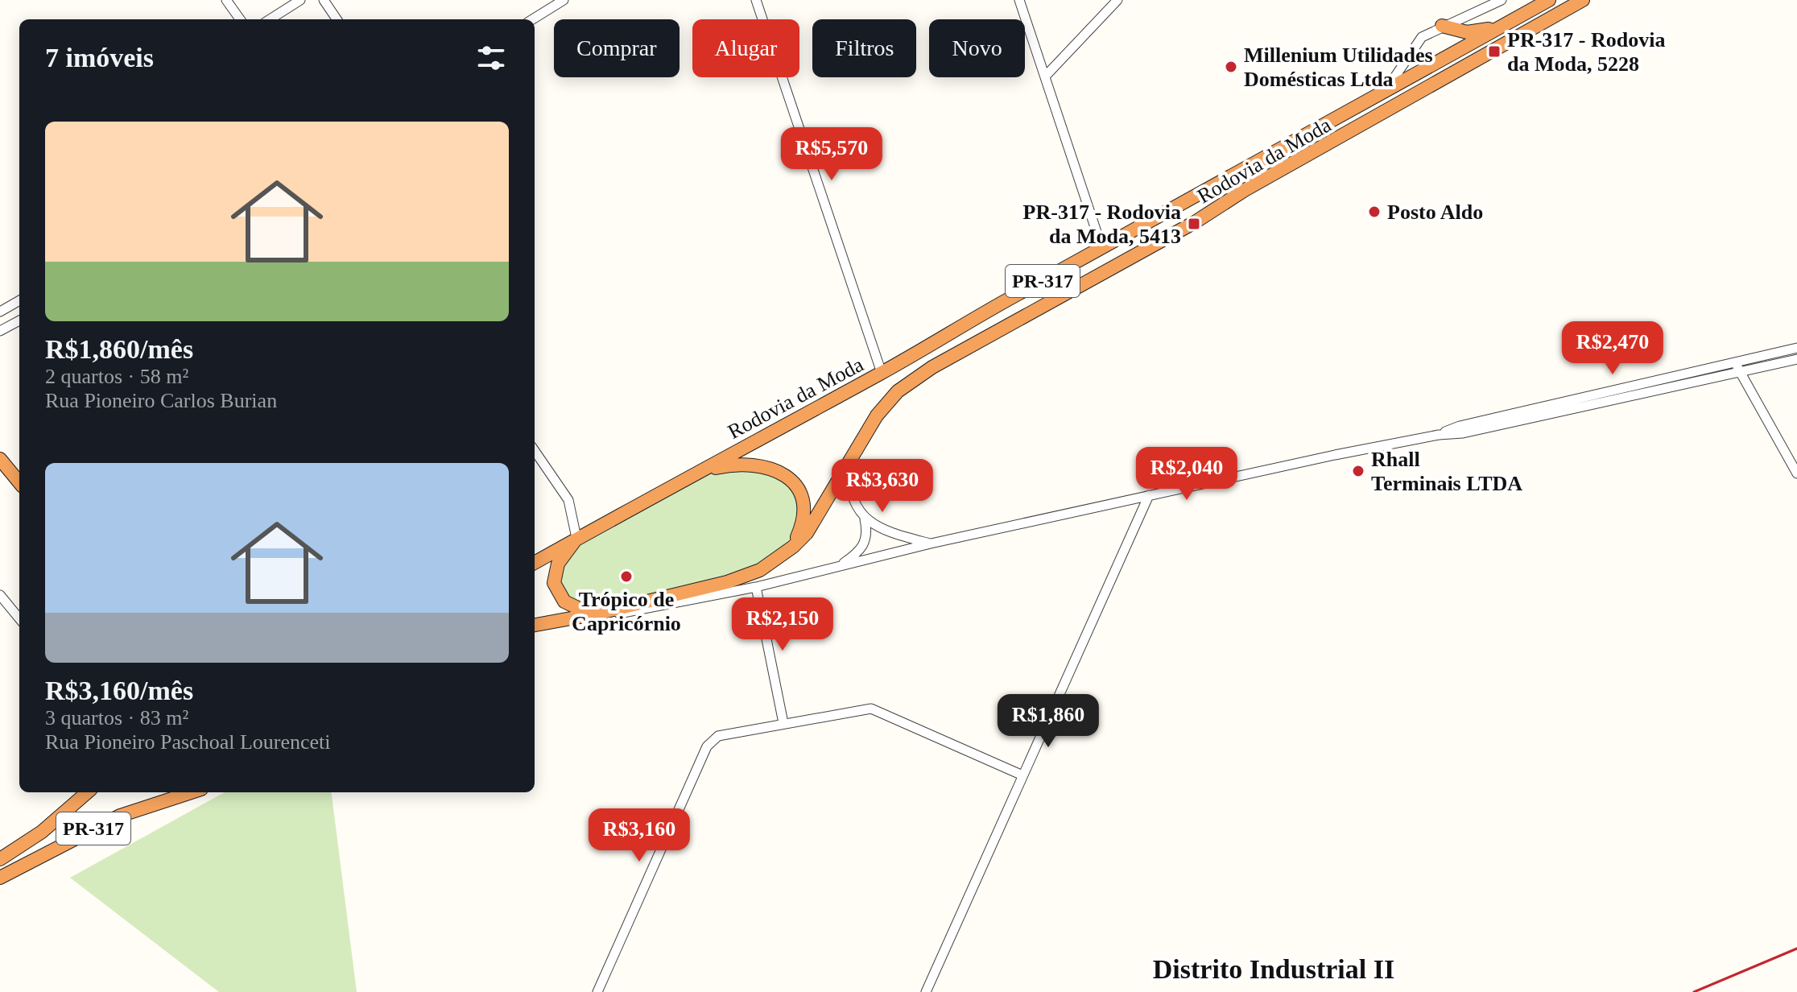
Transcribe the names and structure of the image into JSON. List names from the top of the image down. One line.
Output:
{"streets":{"highway":["Rodovia da Moda","PR-317"]},"districts":["Distrito Industrial II"],"places":{"transit":["PR-317 - Rodovia da Moda, 5228","PR-317 - Rodovia da Moda, 5413"],"other":["Millenium Utilidades Domésticas Ltda","Posto Aldo","Rhall Terminais LTDA","Trópico de Capricórnio"]},"page":{"chip":["Comprar","Alugar","Filtros","Novo"],"heading":"7 imóveis","list":[{"name":"R$1,860/mês","note":"2 quartos · 58 m² · Rua Pioneiro Carlos Burian"},{"name":"R$3,160/mês","note":"3 quartos · 83 m² · Rua Pioneiro Paschoal Lourenceti"}],"price":["R$5,570","R$2,470","R$2,040","R$3,630","R$2,150","R$1,860","R$3,160"]}}
